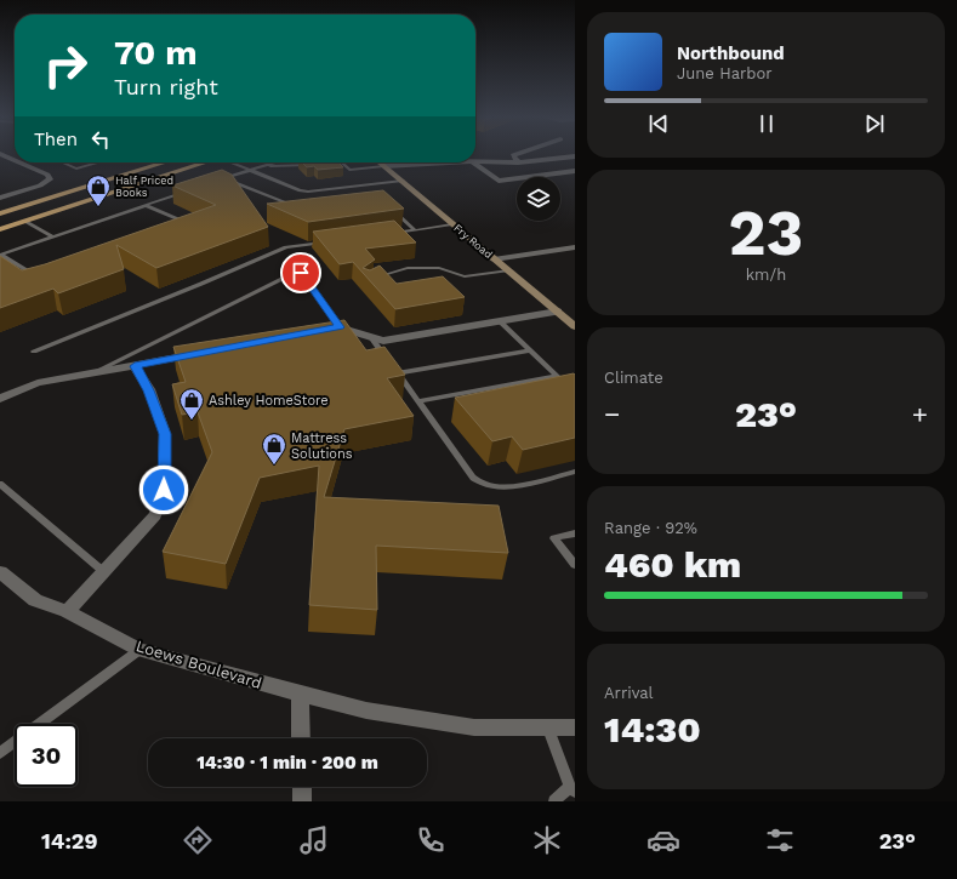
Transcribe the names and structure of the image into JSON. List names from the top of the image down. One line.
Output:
{"streets":{"street":["Fry Road","Loews Boulevard"]},"places":{"shop":["Half Priced Books","Ashley HomeStore","Mattress Solutions"]},"page":{"turn":["70 m","Turn right"],"song":["Northbound","June Harbor"],"then":"Then","tile":[["23","km/h"],"Climate",["Range · 92%","460 km"],["Arrival","14:30"]],"heat":["−","23°","+"],"limit":"30","trip":"14:30 · 1 min · 200 m","tabs":["14:29","23°"]}}
